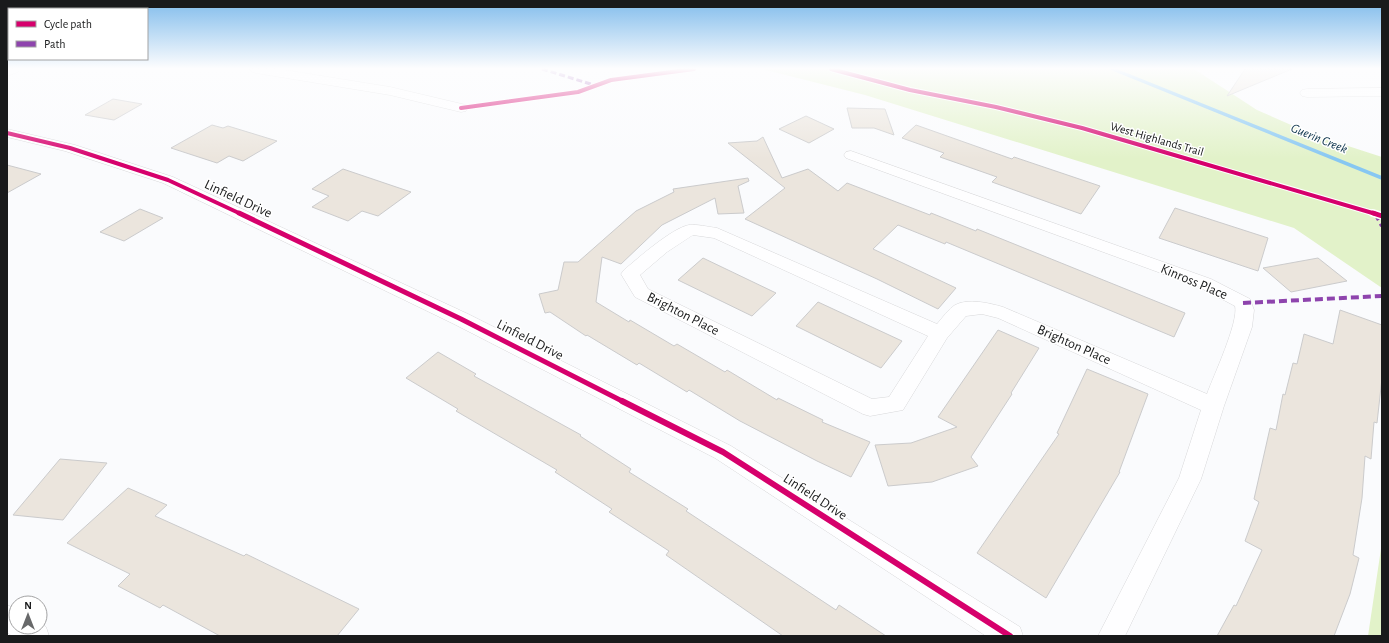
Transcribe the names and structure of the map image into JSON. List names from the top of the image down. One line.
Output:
{"streets":{"street":["Linfield Drive","Kinross Place","Brighton Place"],"cycle path":["West Highlands Trail"]},"crossings":[["Kinross Place","Brighton Place"]],"water":["Guerin Creek"],"legend":["Cycle path","Path"],"north":"top"}
